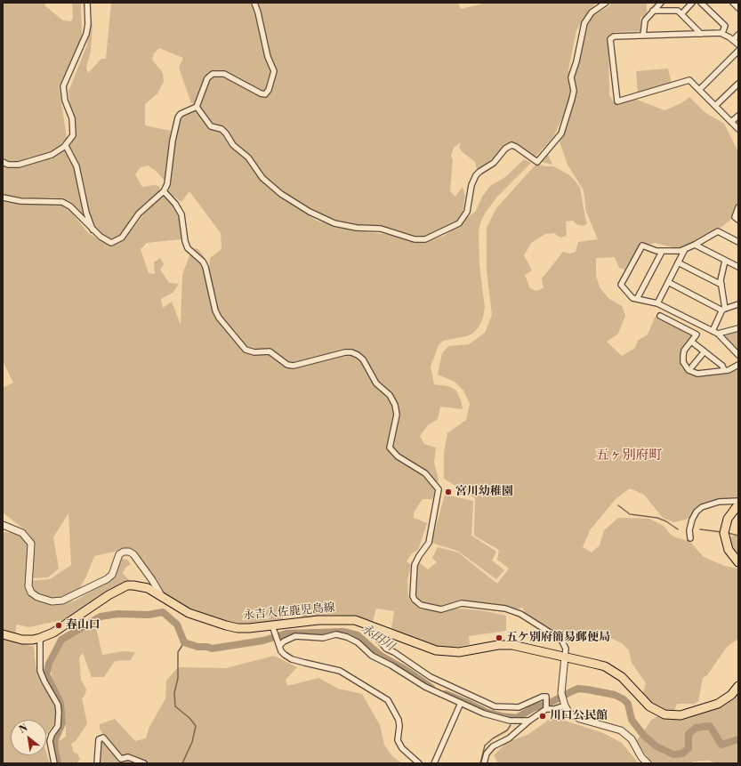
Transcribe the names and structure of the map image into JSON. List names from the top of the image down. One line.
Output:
{"streets":{"main road":["永吉入佐鹿児島線"]},"districts":["五ヶ別府町"],"water":["永田川"],"places":["宮川幼稚園","春山口","五ケ別府簡易郵便局","川口公民館"],"north":"top left"}
